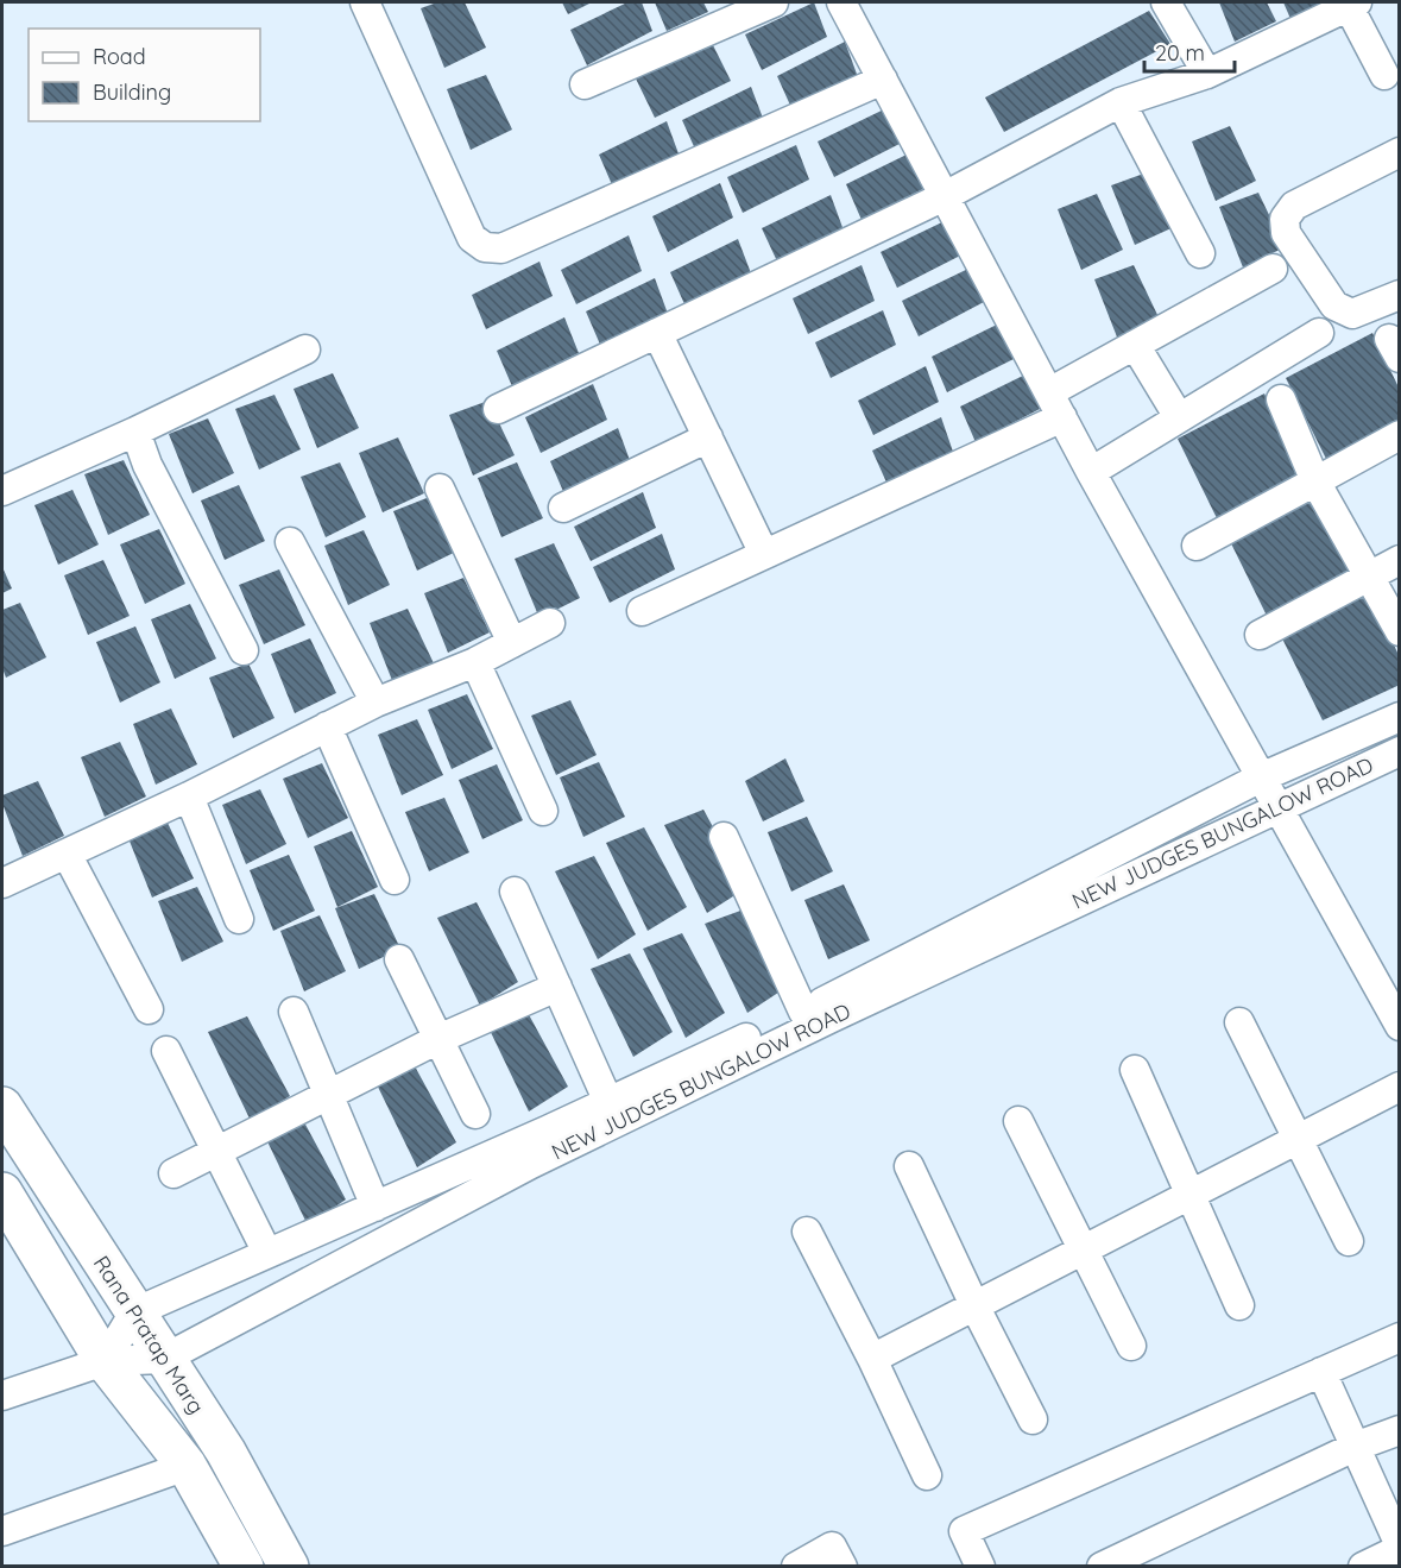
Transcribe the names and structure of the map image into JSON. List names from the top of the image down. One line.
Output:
{"streets":{"main road":["Rana Pratap Marg"],"street":["NEW JUDGES BUNGALOW ROAD"]},"crossings":[["NEW JUDGES BUNGALOW ROAD","Rana Pratap Marg"]],"legend":["Road","Building"],"scale_bar":"20 m"}
